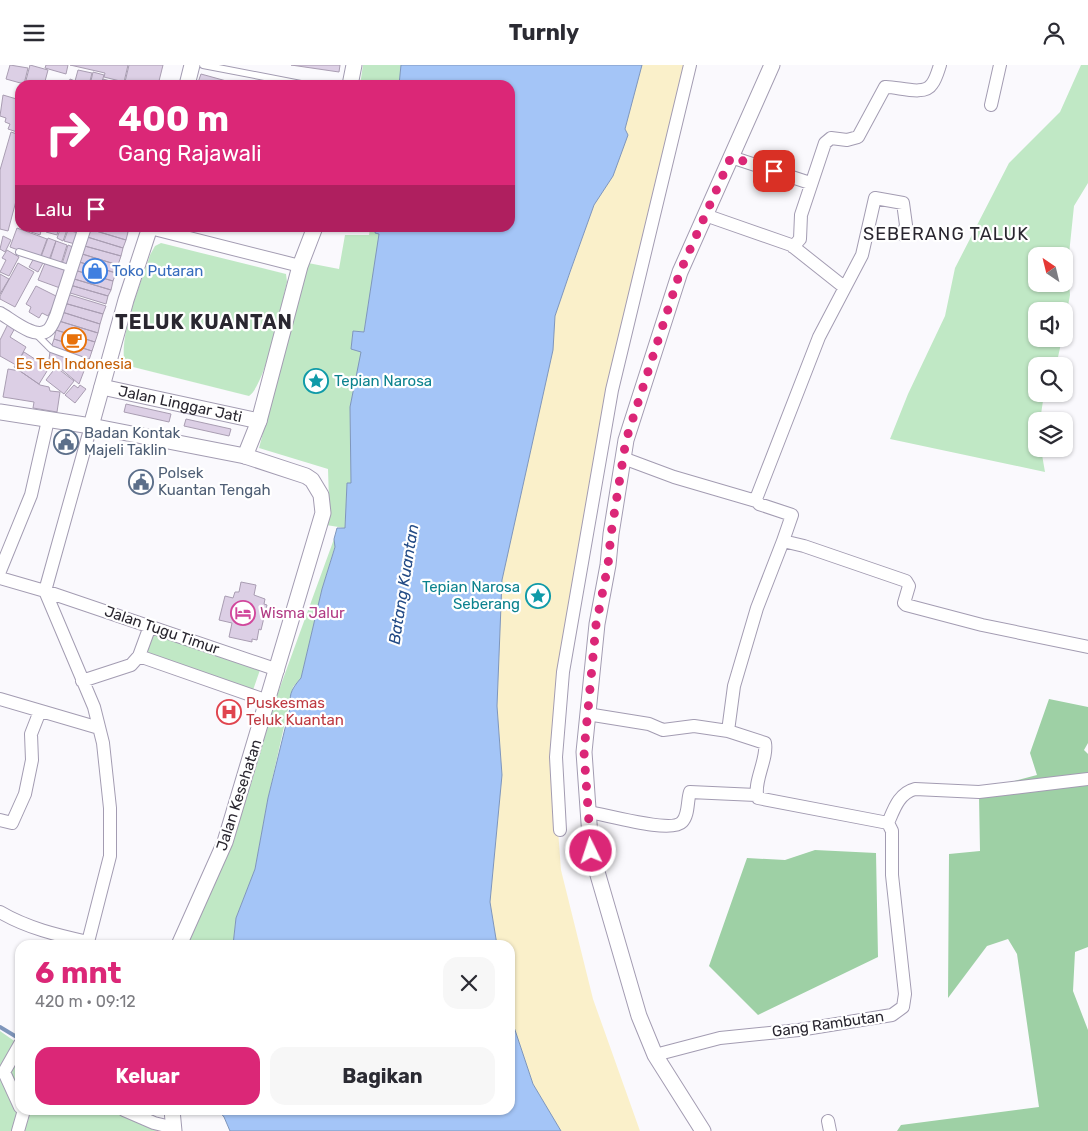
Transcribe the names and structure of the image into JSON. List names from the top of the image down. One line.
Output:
{"streets":{"street":["Jalan Linggar Jati","Jalan Tugu Timur","Jalan Kesehatan","Gang Rambutan"]},"crossings":[["Jalan Tugu Timur","Jalan Kesehatan"]],"districts":["SEBERANG TALUK","TELUK KUANTAN"],"water":["Batang Kuantan"],"places":{"shop":["Toko Putaran"],"cafe":["Es Teh Indonesia"],"place":["Tepian Narosa","Tepian Narosa Seberang"],"public building":["Badan Kontak Majeli Taklin","Polsek Kuantan Tengah"],"hotel":["Wisma Jalur"],"hospital":["Puskesmas Teluk Kuantan"]},"north":"top left","page":{"header":"Turnly","turn":["400 m","Gang Rajawali"],"then":"Lalu","heading":["6 mnt","420 m · 09:12"],"buttons":["Keluar","Bagikan"]}}
